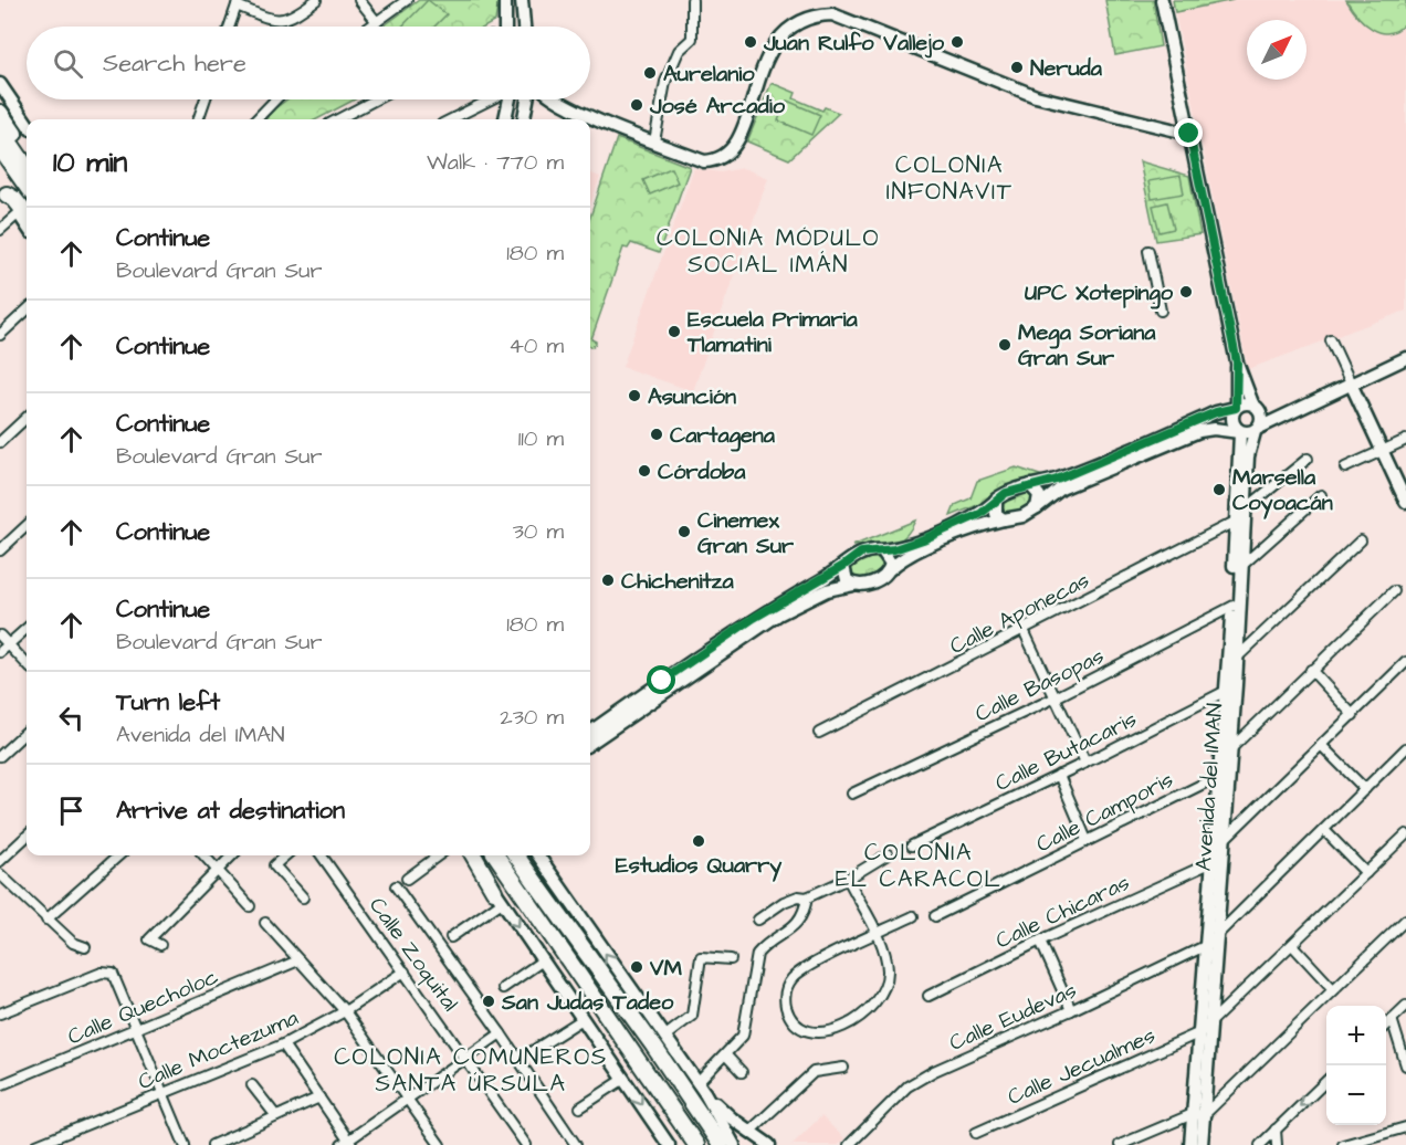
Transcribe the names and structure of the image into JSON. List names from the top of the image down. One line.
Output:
{"streets":{"street":["Calle Aponecas","Calle Basopas","Calle Butacaris","Avenida del IMAN","Calle Camporis","Calle Chicaras","Calle Zoquital","Calle Quecholoc","Calle Eudevas","Calle Moctezuma","Calle Jecualmes"]},"crossings":[["Calle Aponecas","Avenida del IMAN"],["Calle Basopas","Avenida del IMAN"],["Calle Butacaris","Avenida del IMAN"],["Avenida del IMAN","Calle Camporis"],["Avenida del IMAN","Calle Chicaras"],["Avenida del IMAN","Calle Eudevas"],["Avenida del IMAN","Calle Jecualmes"],["Calle Zoquital","Calle Moctezuma"]],"districts":["COLONIA INFONAVIT","COLONIA MÓDULO SOCIAL IMÁN","COLONIA EL CARACOL","COLONIA COMUNEROS SANTA ÚRSULA"],"places":["Juan Rulfo","Vallejo","Neruda","Aurelanio","José Arcadio","UPC Xotepingo","Escuela Primaria Tlamatini","Mega Soriana Gran Sur","Asunción","Cartagena","Córdoba","Marsella Coyoacán","Cinemex Gran Sur","Chichenitza","Estudios Quarry","VM","San Judas Tadeo"],"north":"top right","page":{"search":"Search here","heading":["10 min","Walk · 770 m"],"list":[["Continue","Boulevard Gran Sur","180 m"],["Continue","40 m"],["Continue","Boulevard Gran Sur","110 m"],["Continue","30 m"],["Continue","Boulevard Gran Sur","180 m"],["Turn left","Avenida del IMAN","230 m"],"Arrive at destination"],"map_buttons":["+","−"]}}
